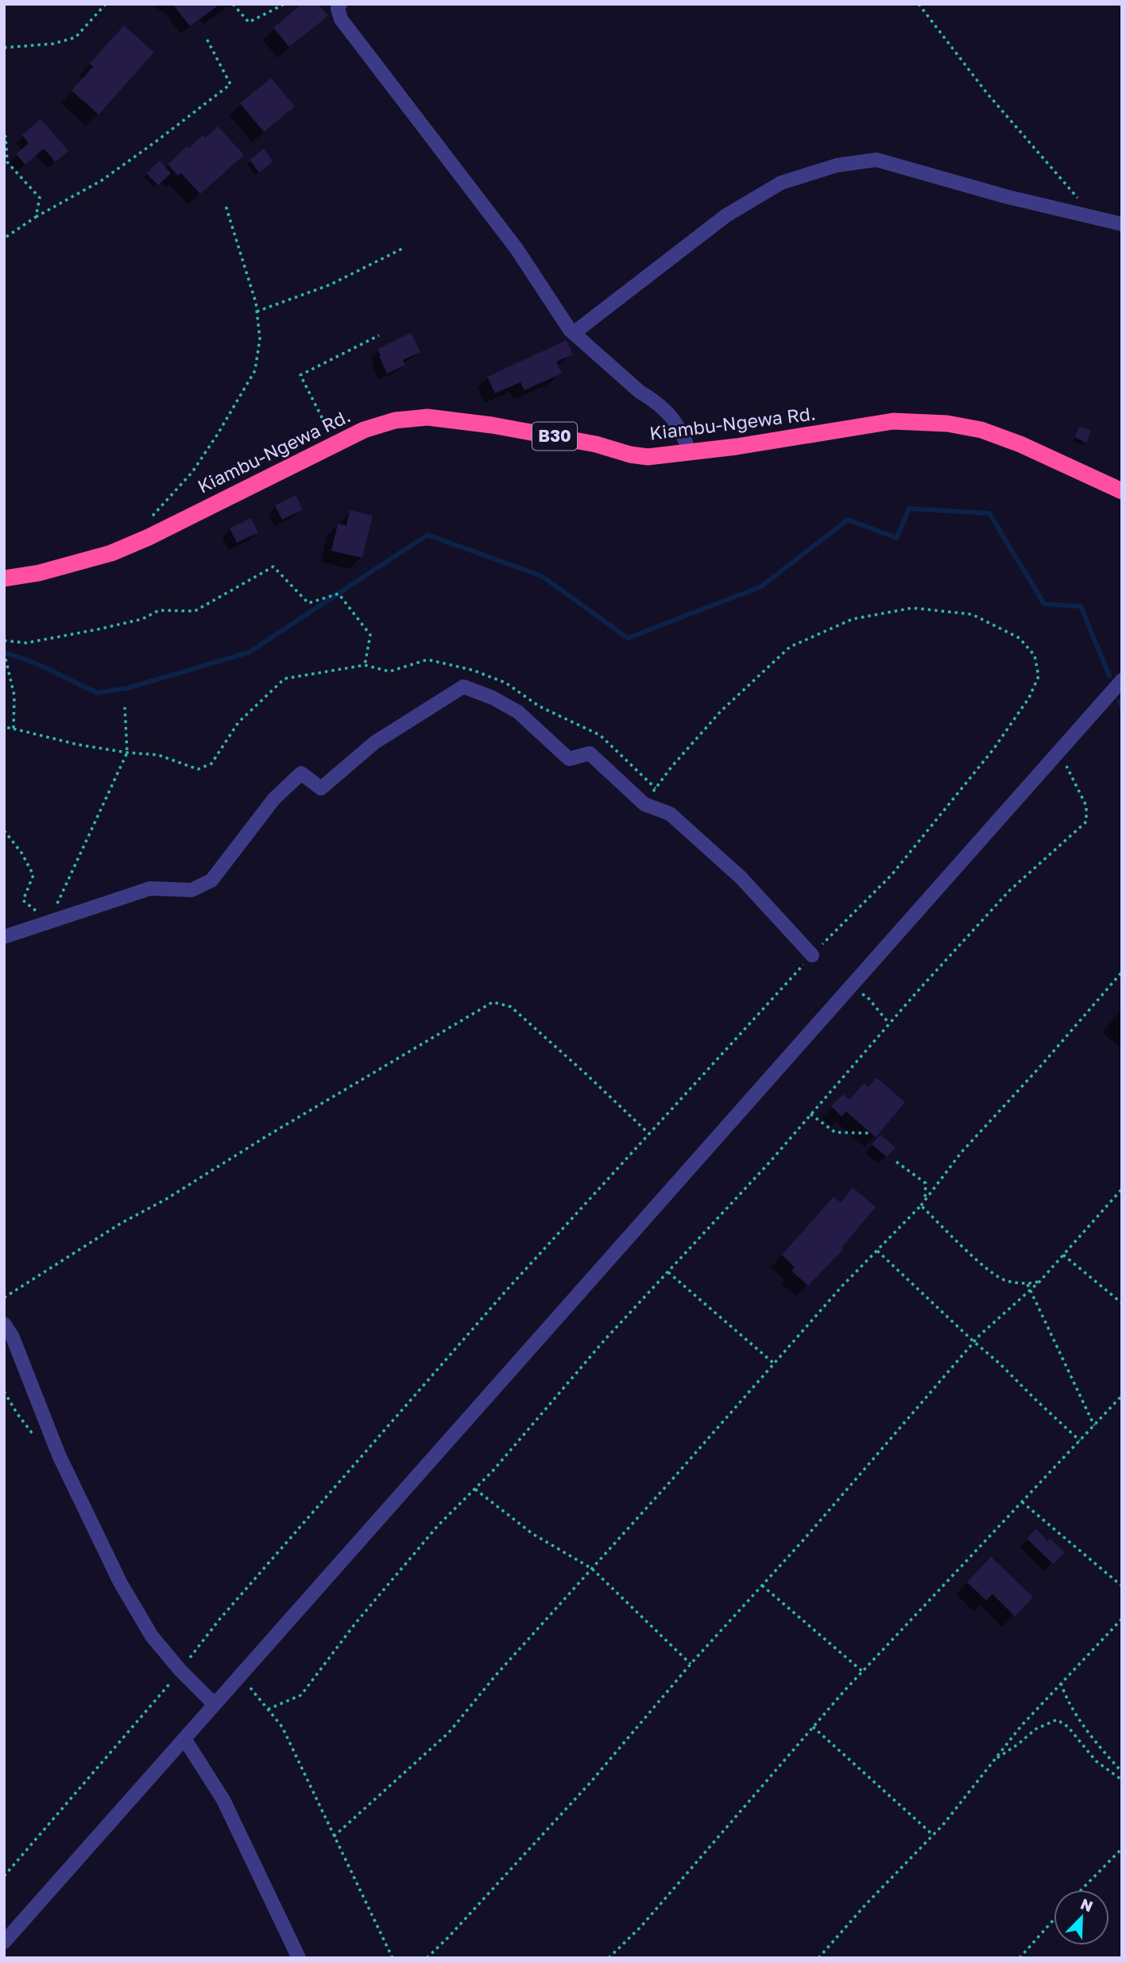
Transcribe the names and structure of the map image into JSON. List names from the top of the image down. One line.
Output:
{"streets":{"highway":["Kiambu-Ngewa Rd.","B30"]},"north":"top right"}
